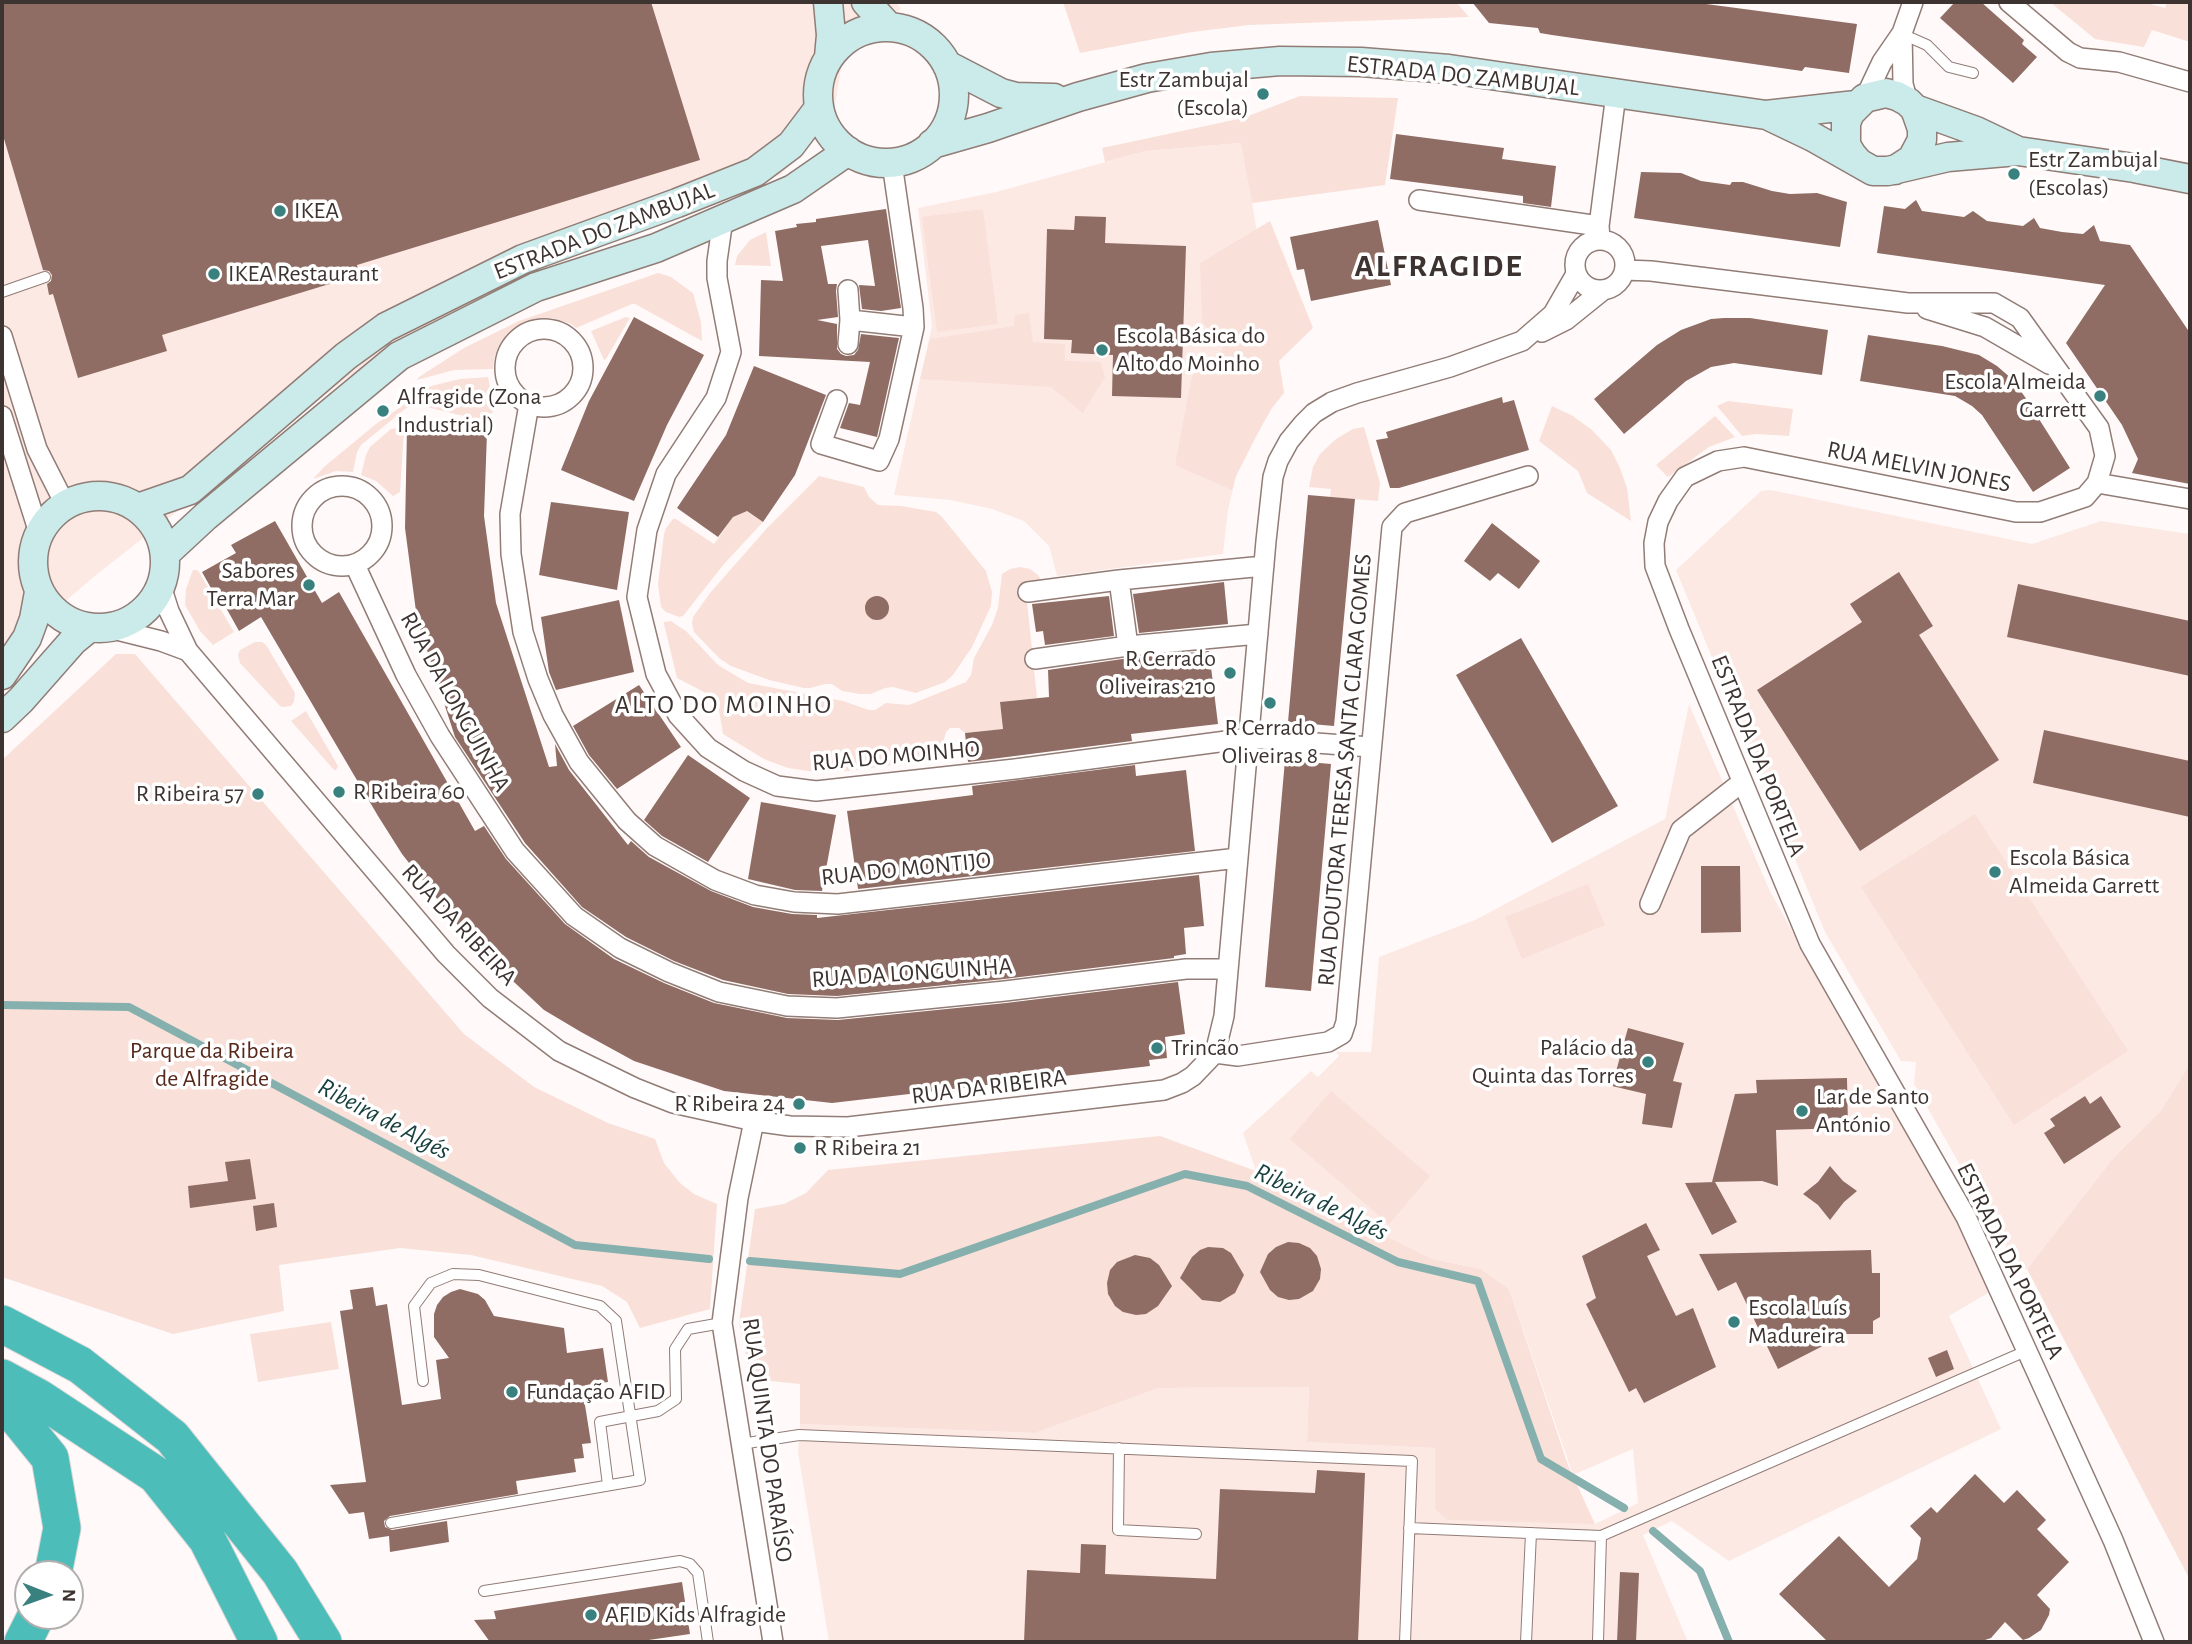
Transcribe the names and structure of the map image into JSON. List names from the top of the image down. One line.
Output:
{"streets":{"street":["ESTRADA DO ZAMBUJAL","RUA MELVIN JONES","RUA DA LONGUINHA","RUA DO MOINHO","ESTRADA DA PORTELA","RUA DOUTORA TERESA SANTA CLARA GOMES","RUA DO MONTIJO","RUA DA RIBEIRA","RUA QUINTA DO PARAÍSO"]},"crossings":[["ESTRADA DO ZAMBUJAL","RUA DO MOINHO"],["ESTRADA DO ZAMBUJAL","RUA DA RIBEIRA"],["RUA MELVIN JONES","ESTRADA DA PORTELA"],["RUA DO MOINHO","RUA DOUTORA TERESA SANTA CLARA GOMES"],["RUA DOUTORA TERESA SANTA CLARA GOMES","RUA DA RIBEIRA"],["RUA DA RIBEIRA","RUA QUINTA DO PARAÍSO"]],"districts":["ALFRAGIDE","ALTO DO MOINHO"],"water":["Ribeira de Algés"],"parks":["Parque da Ribeira de Alfragide"],"places":["Estr Zambujal (Escola)","Estr Zambujal (Escolas)","IKEA","IKEA Restaurant","Escola Básica do Alto do Moinho","Escola Almeida Garrett","Alfragide (Zona Industrial)","Sabores Terra Mar","R Cerrado Oliveiras 210","R Cerrado Oliveiras 8","R Ribeira 60","R Ribeira 57","Escola Básica Almeida Garrett","Trincão","Palácio da Quinta das Torres","R Ribeira 24","Lar de Santo António","R Ribeira 21","Escola Luís Madureira","Fundação AFID","AFID Kids Alfragide"],"north":"right"}
